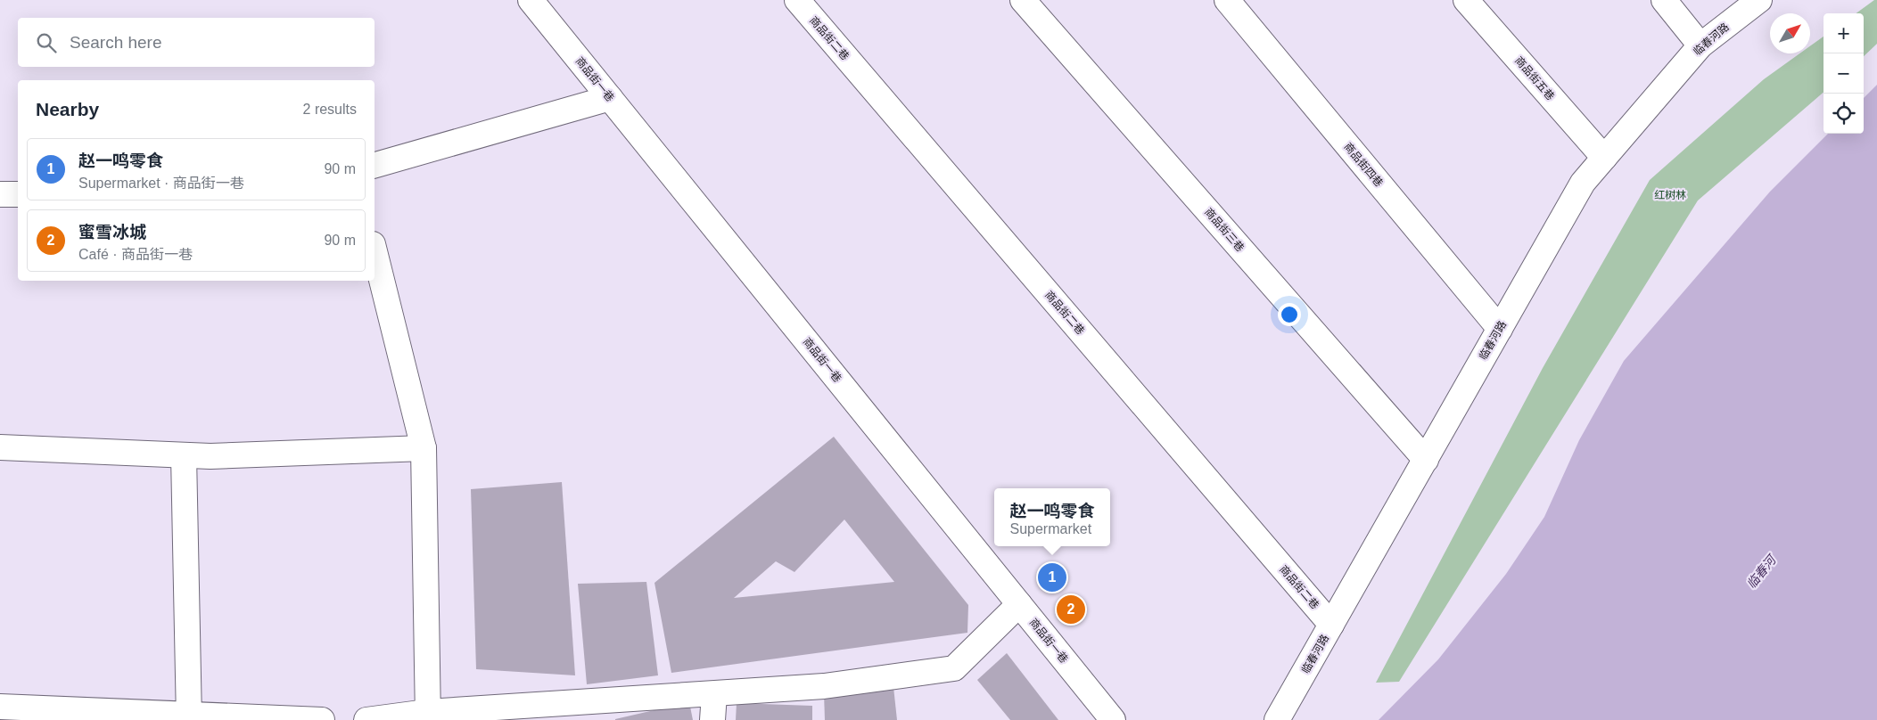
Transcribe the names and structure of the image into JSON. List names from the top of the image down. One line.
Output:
{"streets":{"street":["商品街二巷","临春河路","商品街五巷","商品街一巷","商品街四巷","商品街三巷"]},"crossings":[["商品街二巷","临春河路"],["临春河路","商品街五巷"],["临春河路","商品街四巷"],["临春河路","商品街三巷"]],"water":["临春河"],"parks":["红树林"],"north":"top right","page":{"map_buttons":["+","−"],"search":"Search here","heading":["Nearby","2 results"],"list":[{"mark":"1","name":"赵一鸣零食","note":"Supermarket · 商品街一巷","value":"90 m"},{"mark":"2","name":"蜜雪冰城","note":"Café · 商品街一巷","value":"90 m"}],"popup":["赵一鸣零食","Supermarket"],"pins":["1","2"]}}
